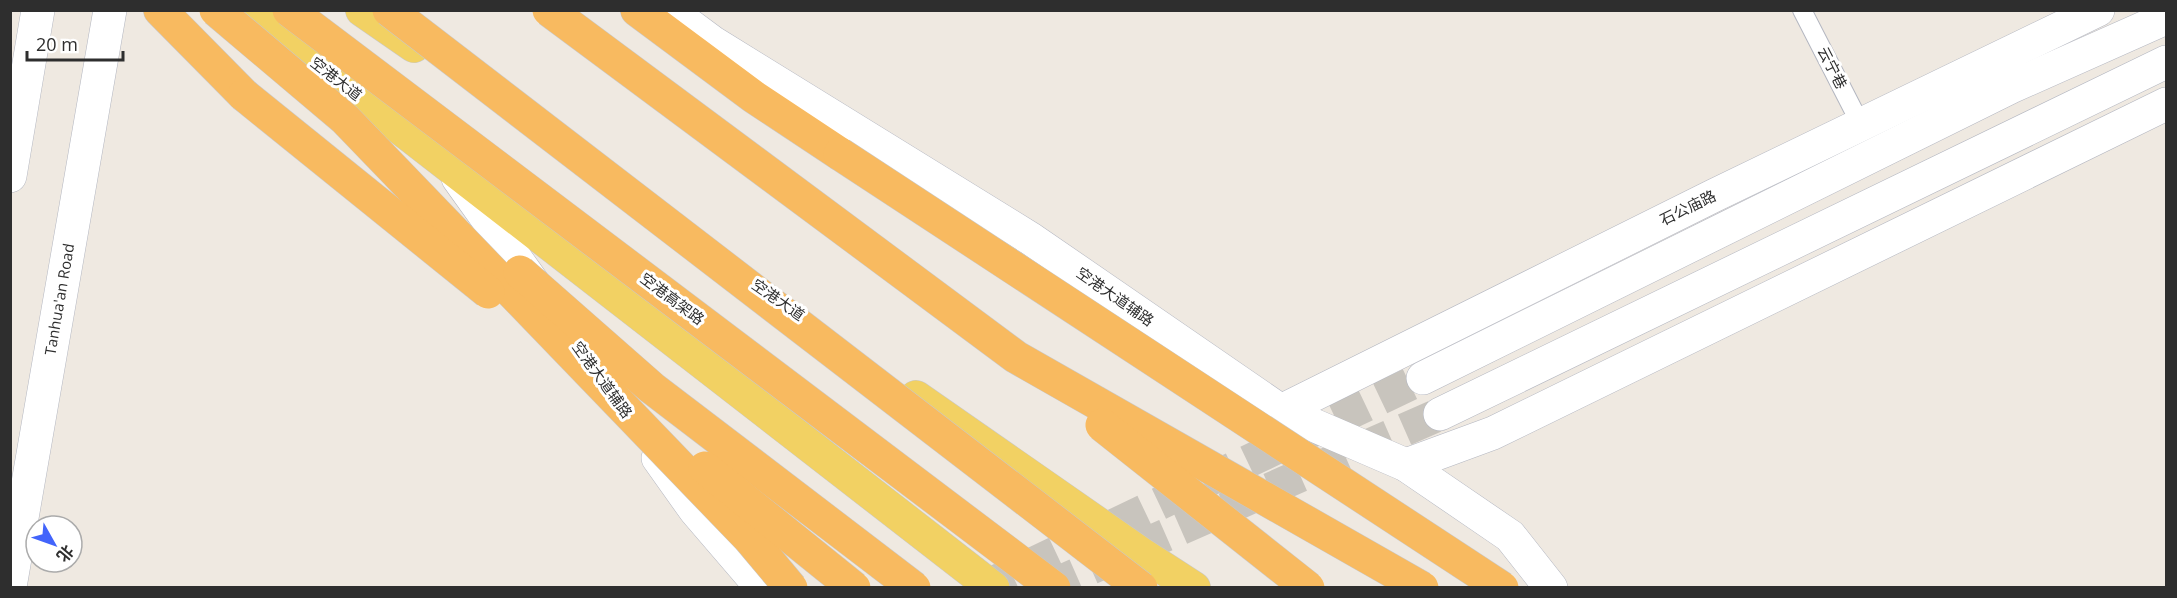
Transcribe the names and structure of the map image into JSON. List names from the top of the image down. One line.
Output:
{"streets":{"highway":["空港高架路"],"main road":["空港大道"],"street":["石公庙路","空港大道辅路","Tanhua'an Road"],"lane":["云宁巷"]},"crossings":[["云宁巷","石公庙路"],["空港大道","空港大道辅路"],["石公庙路","空港大道辅路"]],"scale_bar":"20 m","north":"bottom right"}
